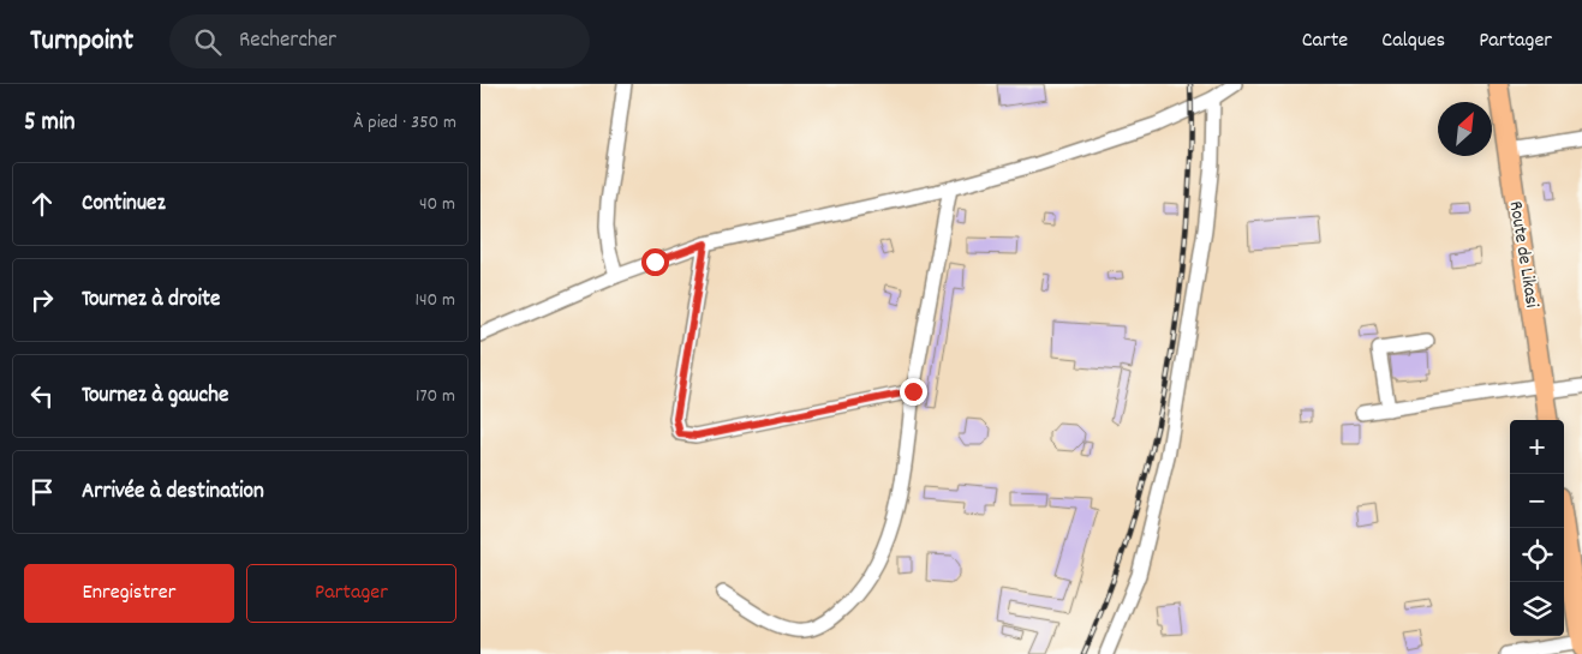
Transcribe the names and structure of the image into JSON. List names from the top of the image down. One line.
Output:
{"streets":{"highway":["Route de Likasi"]},"north":"top right","page":{"header":"Turnpoint","search":"Rechercher","nav":["Carte","Calques","Partager"],"heading":["5 min","À pied · 350 m"],"list":[["Continuez","40 m"],["Tournez à droite","140 m"],["Tournez à gauche","170 m"],"Arrivée à destination"],"map_buttons":["+","−"],"buttons":["Enregistrer","Partager"]}}
